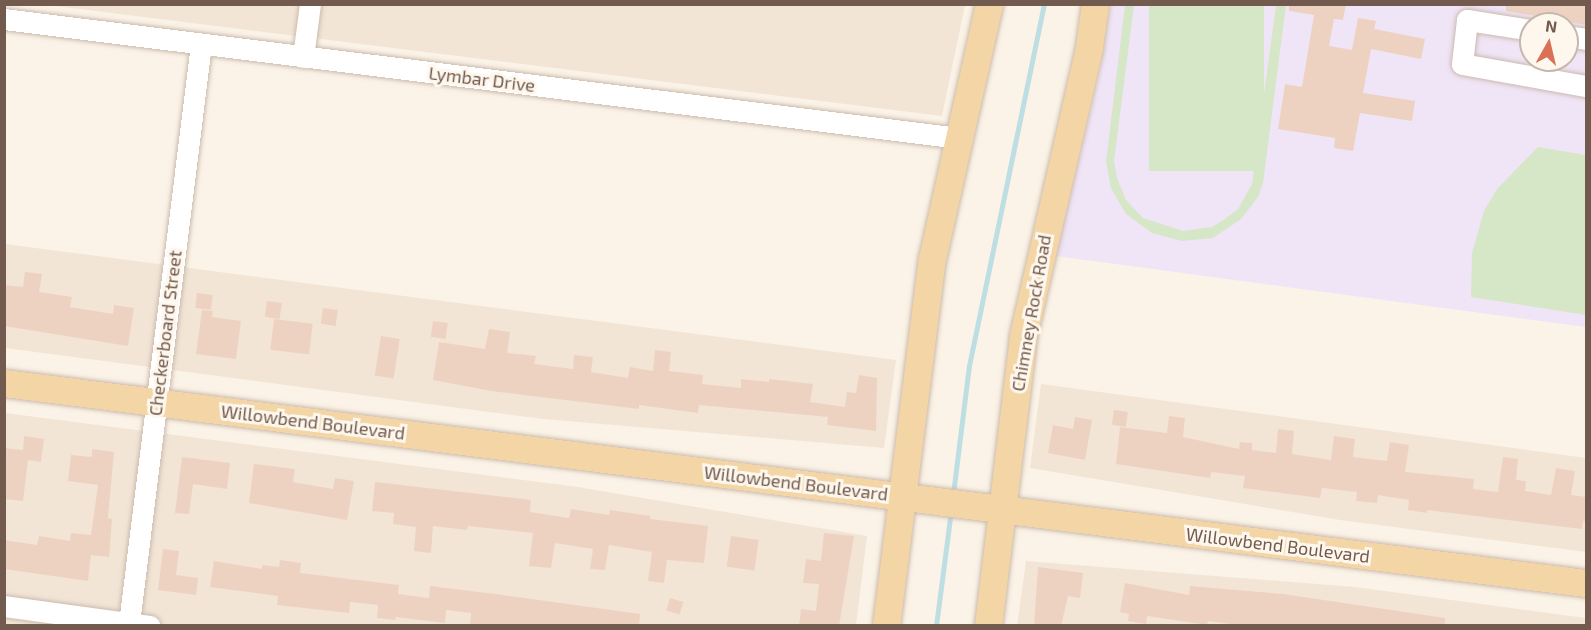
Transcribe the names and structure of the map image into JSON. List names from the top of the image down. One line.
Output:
{"streets":{"main road":["Chimney Rock Road","Willowbend Boulevard"],"street":["Lymbar Drive","Checkerboard Street"]},"crossings":[["Lymbar Drive","Checkerboard Street"],["Chimney Rock Road","Willowbend Boulevard"],["Checkerboard Street","Willowbend Boulevard"]],"north":"top"}
